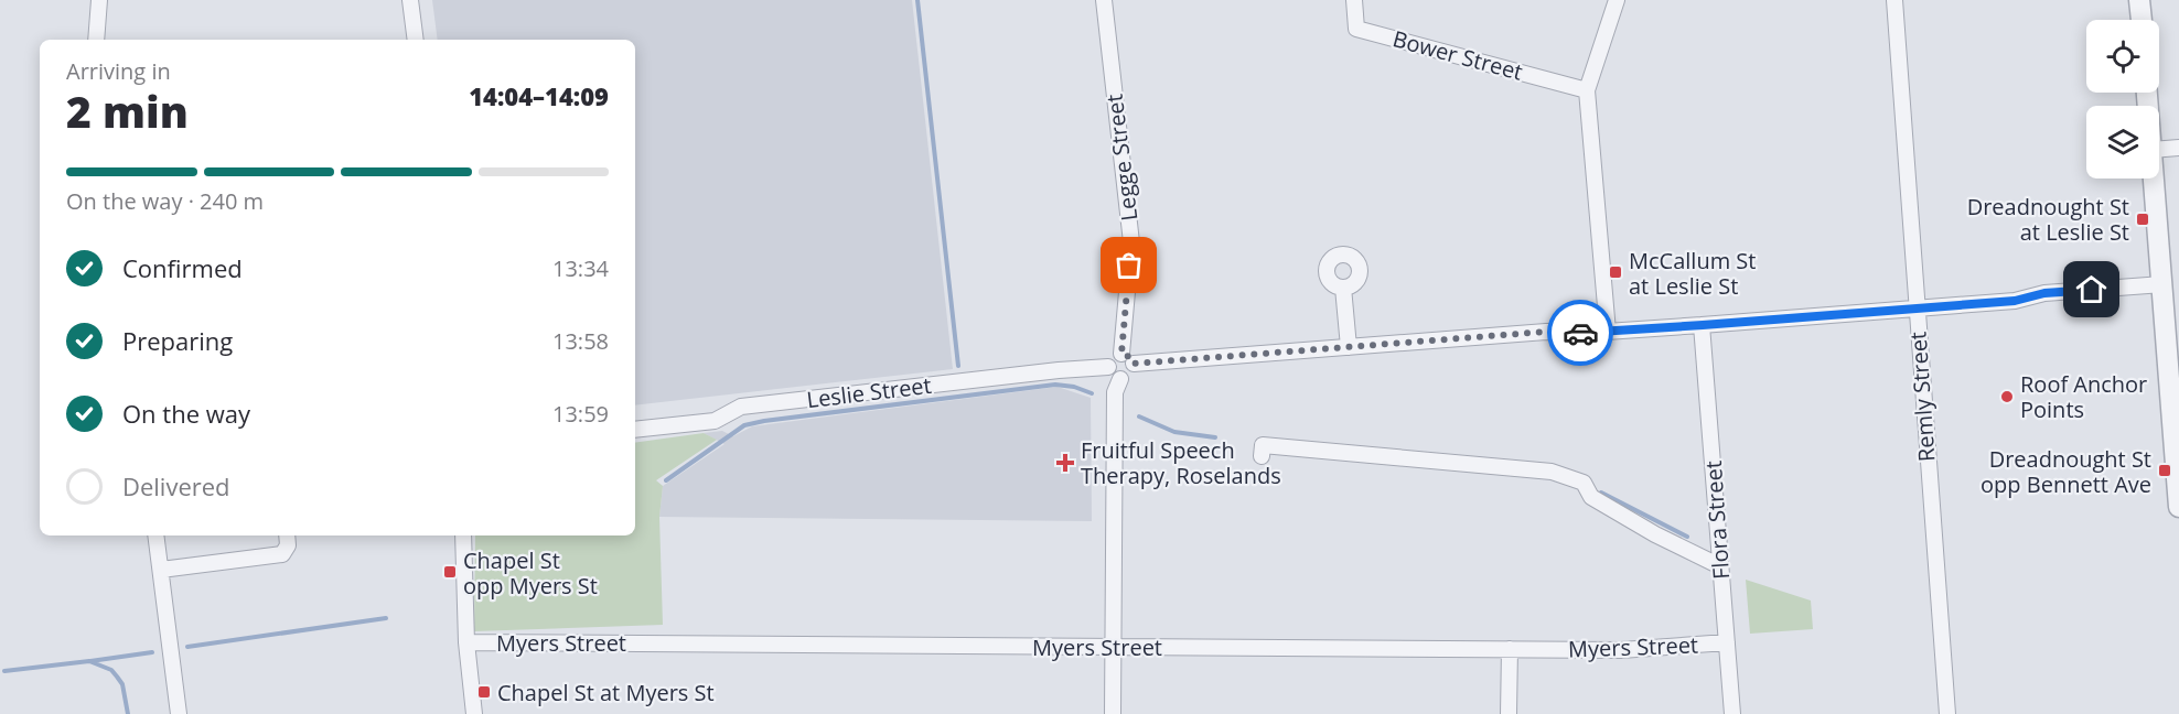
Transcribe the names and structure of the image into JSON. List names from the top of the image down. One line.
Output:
{"streets":{"street":["Bower Street","Legge Street","Leslie Street","Remly Street","Flora Street","Myers Street"]},"crossings":[["Legge Street","Leslie Street"],["Flora Street","Myers Street"]],"places":{"transit":["Dreadnought St at Leslie St","McCallum St at Leslie St","Dreadnought St opp Bennett Ave","Chapel St opp Myers St","Chapel St at Myers St"],"other":["Roof Anchor Points"],"health":["Fruitful Speech Therapy, Roselands"]},"page":{"heading":["2 min","Arriving in","14:04–14:09"],"bar":"On the way · 240 m","list":[["Confirmed","13:34"],["Preparing","13:58"],["On the way","13:59"],"Delivered"]}}
